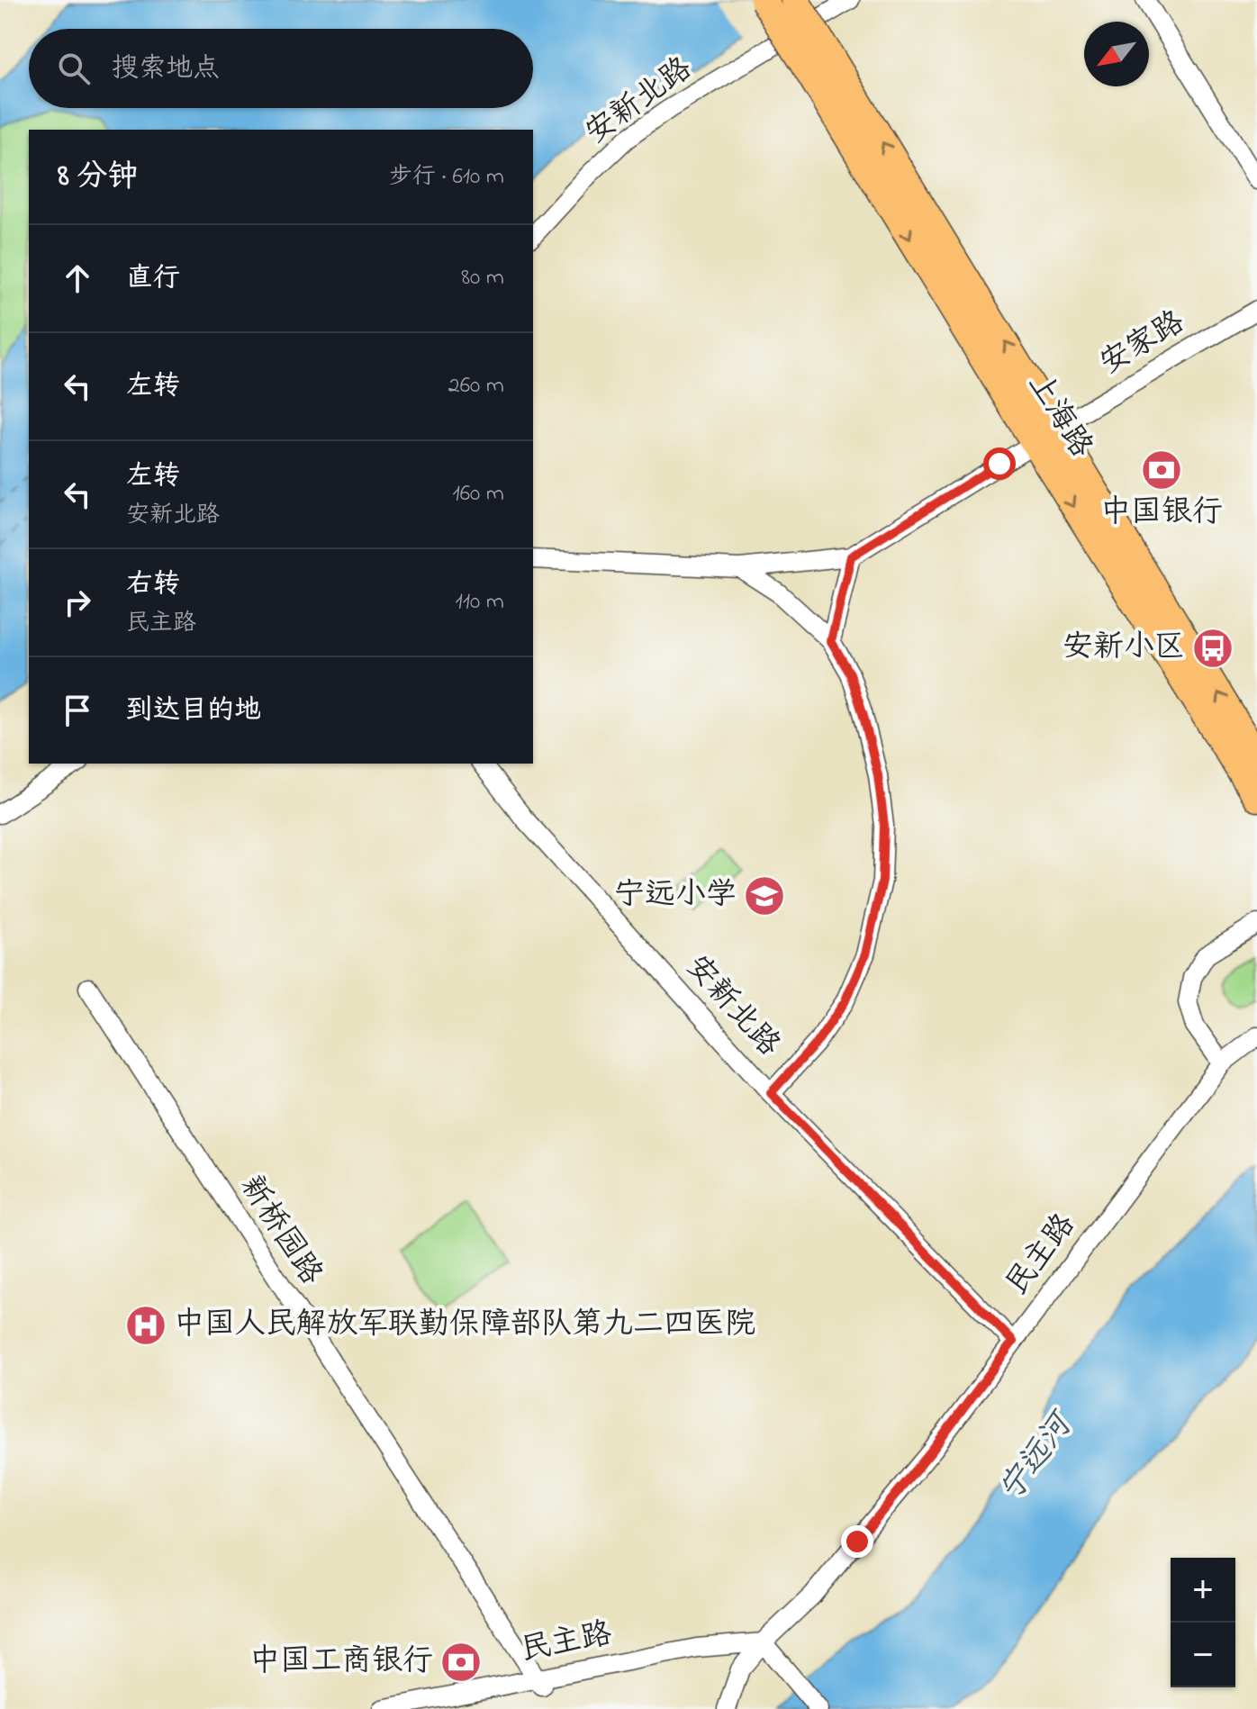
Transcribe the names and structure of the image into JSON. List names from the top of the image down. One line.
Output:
{"streets":{"highway":["上海路"],"street":["安新北路","安家路","新桥园路","民主路"]},"crossings":[["安新北路","民主路"],["安家路","上海路"],["新桥园路","民主路"]],"water":["宁远河"],"places":{"bank":["中国银行","中国工商银行"],"bus stop":["安新小区"],"school or university":["宁远小学"],"hospital":["中国人民解放军联勤保障部队第九二四医院"]},"north":"bottom left","page":{"search":"搜索地点","heading":["8 分钟","步行 · 610 m"],"list":[["直行","80 m"],["左转","260 m"],["左转","安新北路","160 m"],["右转","民主路","110 m"],"到达目的地"],"map_buttons":["+","−"]}}
